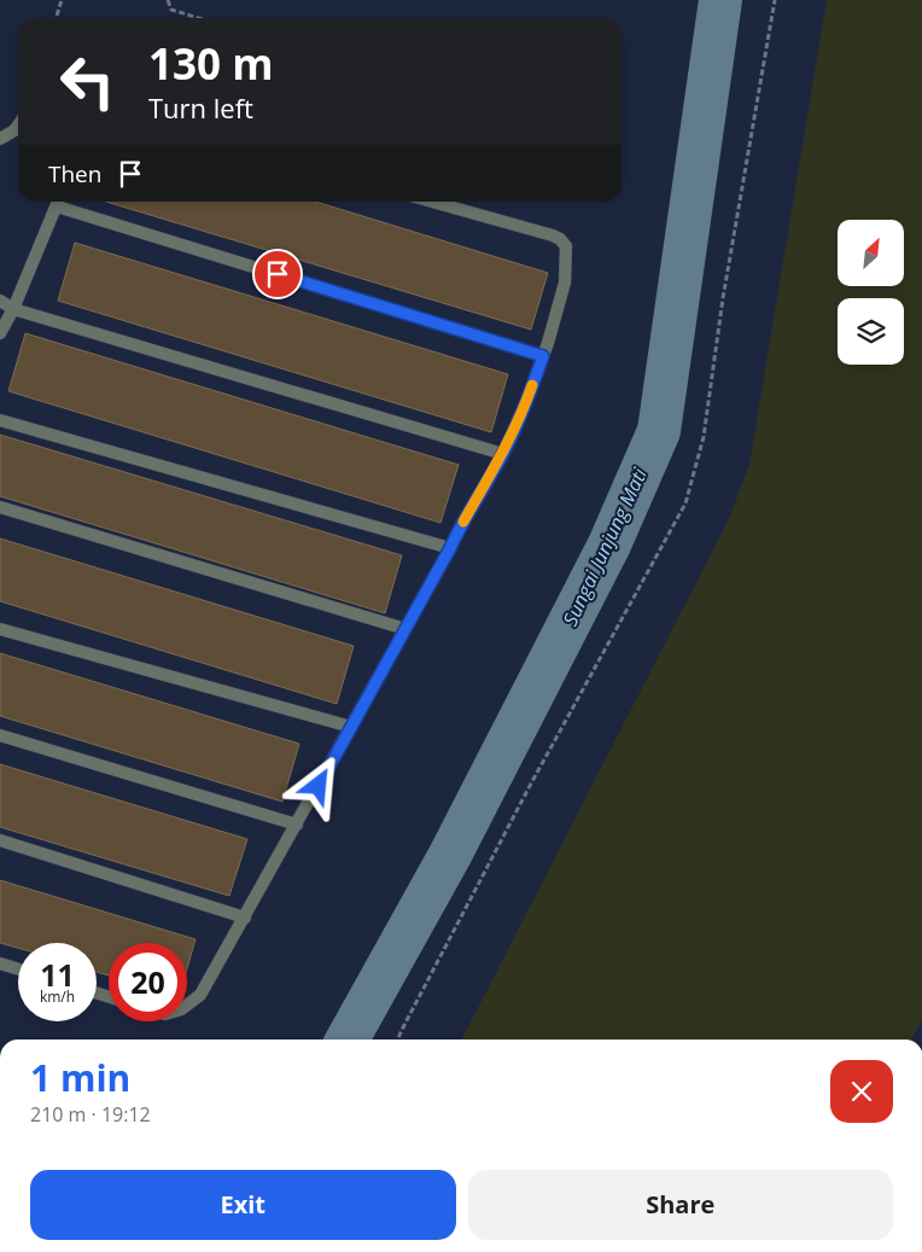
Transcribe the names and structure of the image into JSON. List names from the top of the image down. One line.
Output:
{"water":["Sungai Junjung Mati"],"north":"top right","page":{"turn":["130 m","Turn left"],"then":"Then","speed":"11 km/h","limit":"20","heading":["1 min","210 m · 19:12"],"buttons":["Exit","Share"]}}
